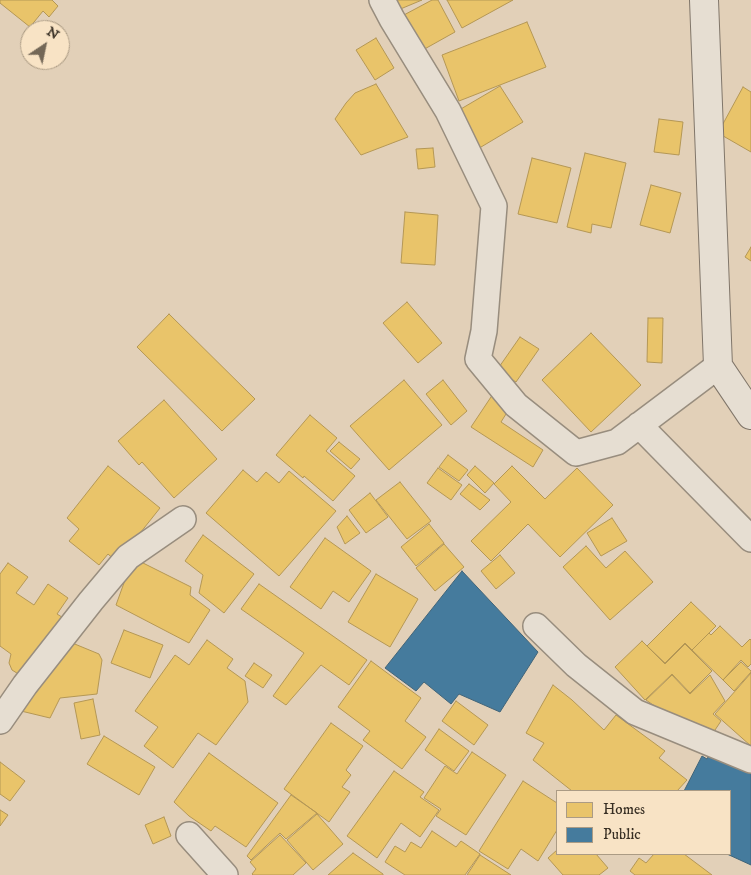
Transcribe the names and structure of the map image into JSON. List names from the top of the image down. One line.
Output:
{"legend":["Homes","Public"],"north":"top right"}
